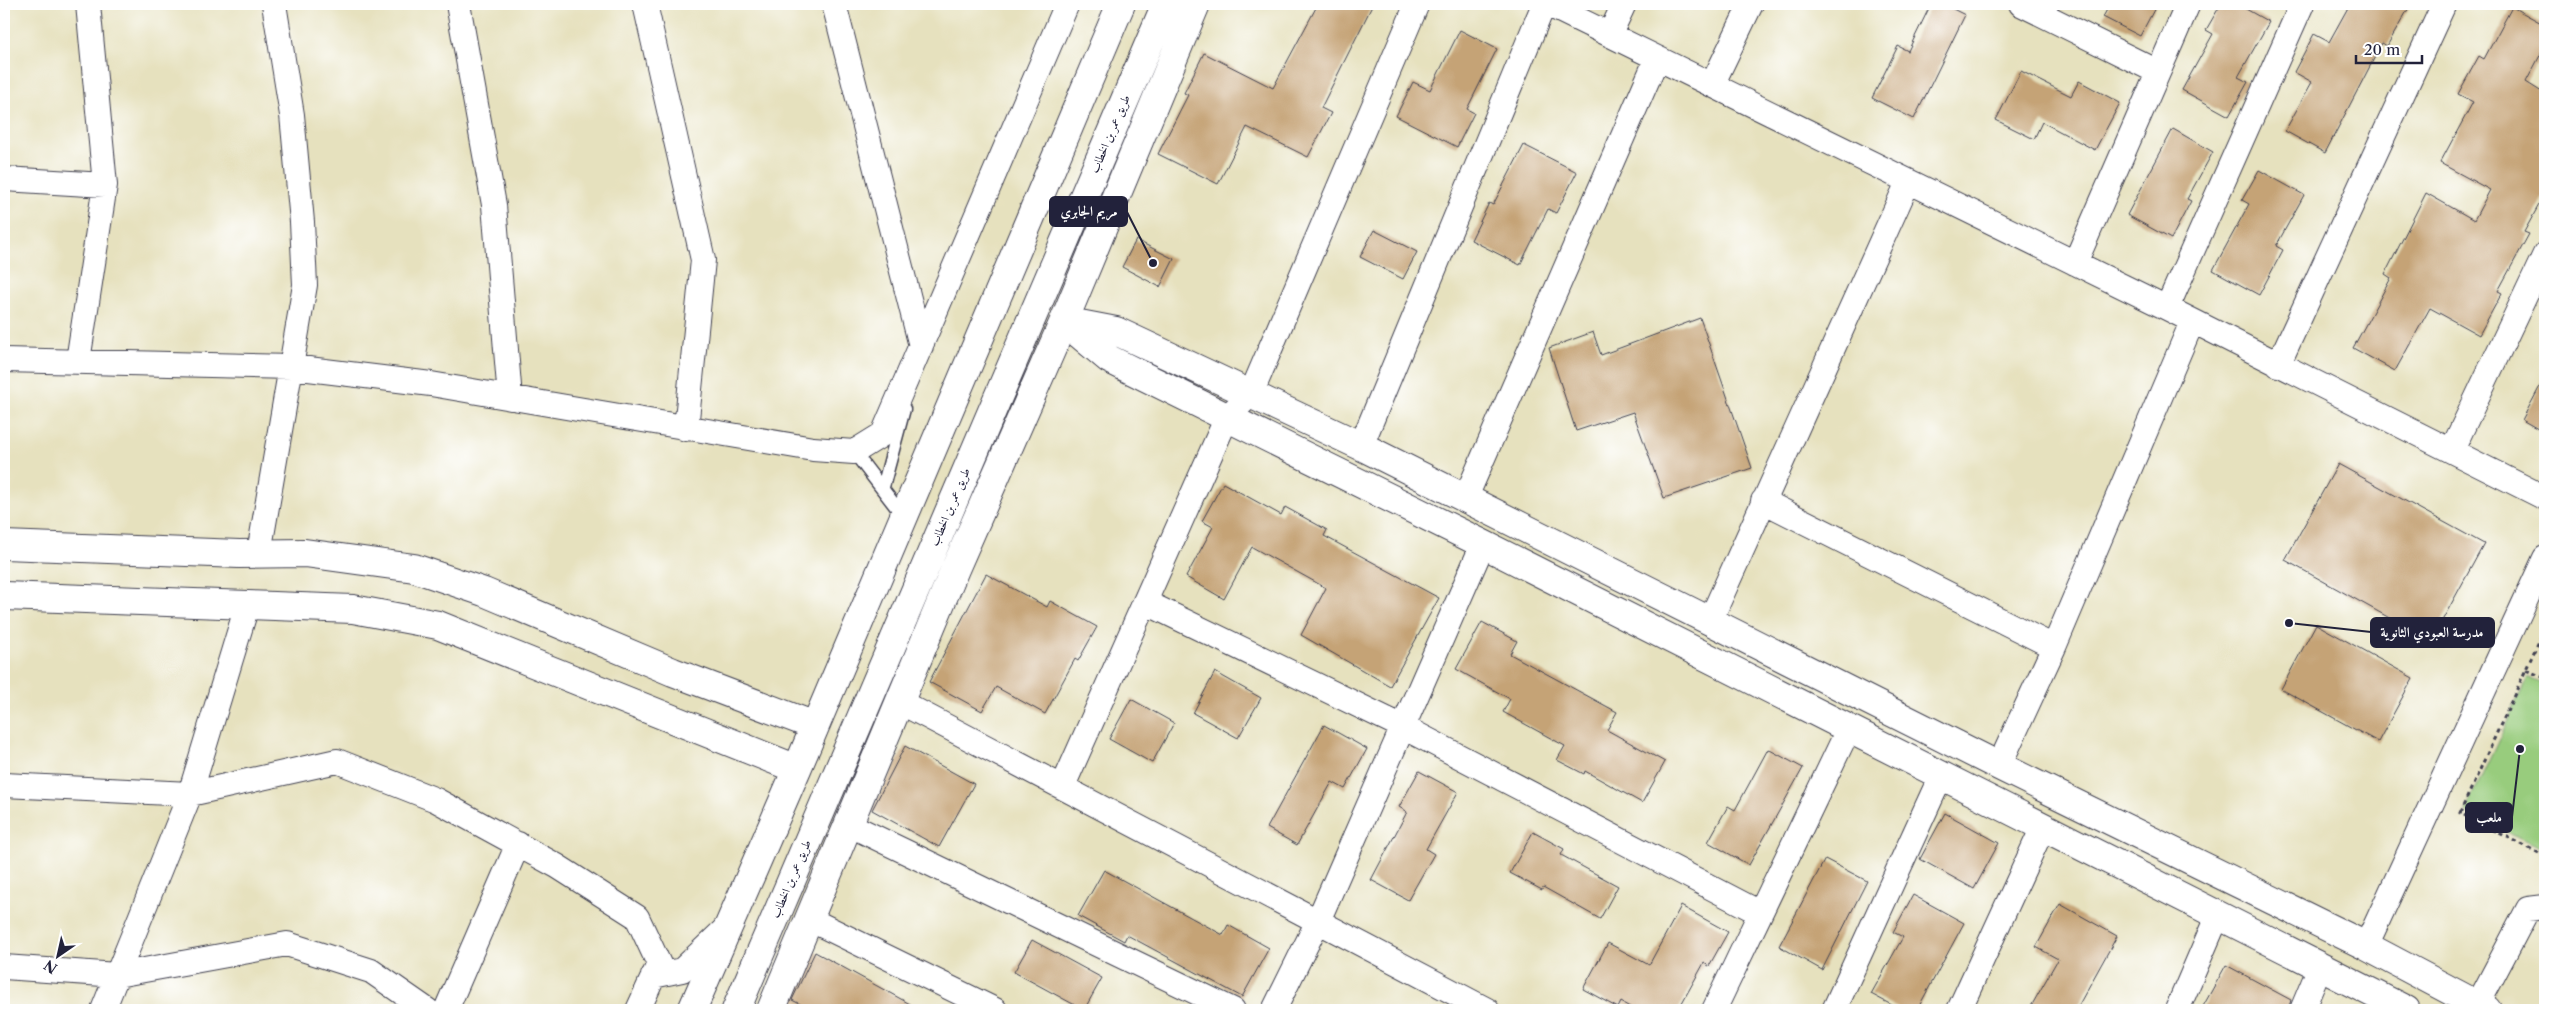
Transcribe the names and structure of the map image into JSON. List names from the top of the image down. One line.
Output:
{"streets":{"street":["طريق عمر بن الخطاب"]},"places":["مريم الجابري","مدرسة العبودي الثانوية","ملعب"],"scale_bar":"20 m","north":"bottom left"}
